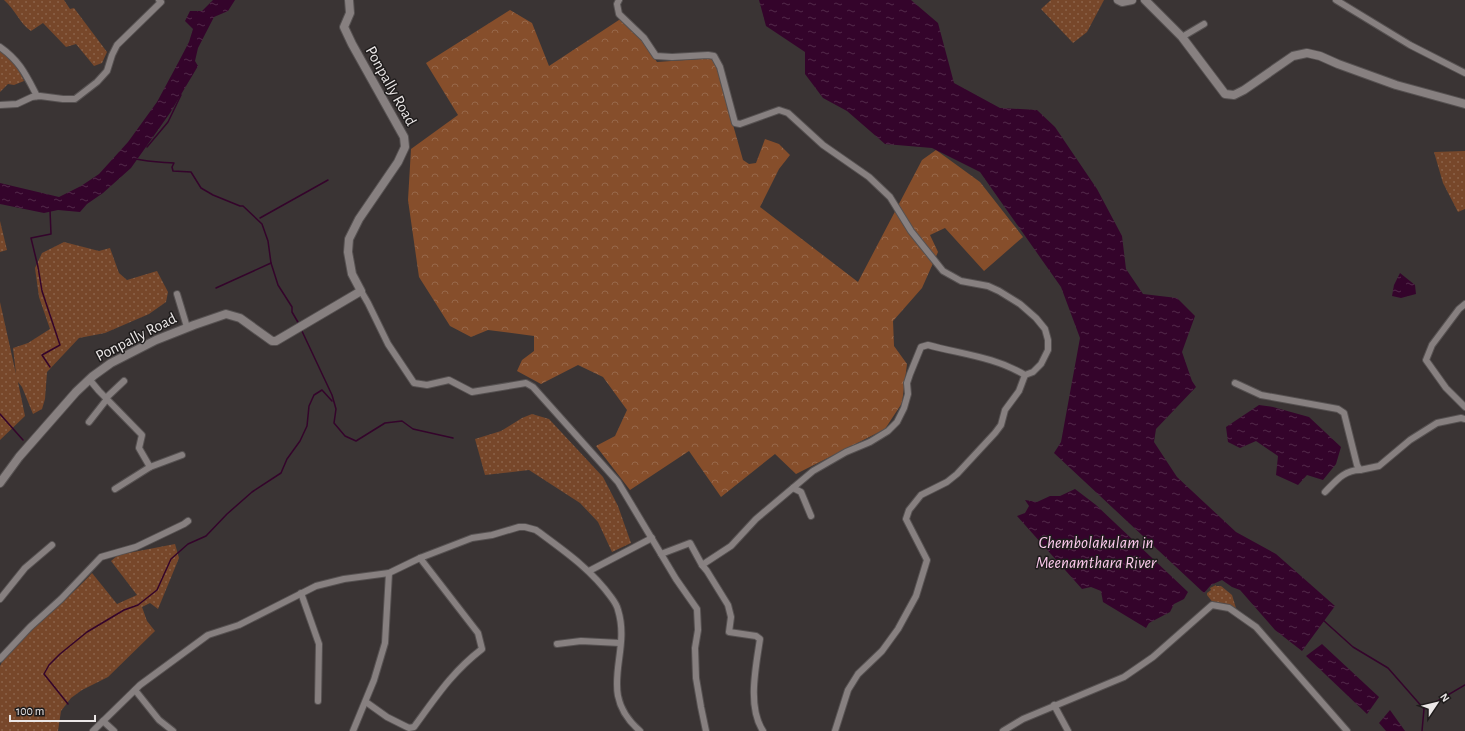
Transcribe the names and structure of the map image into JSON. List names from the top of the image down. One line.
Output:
{"streets":{"main road":["Ponpally Road"]},"water":["Chembolakulam in Meenamthara River"],"scale_bar":"100 m","north":"top right"}
